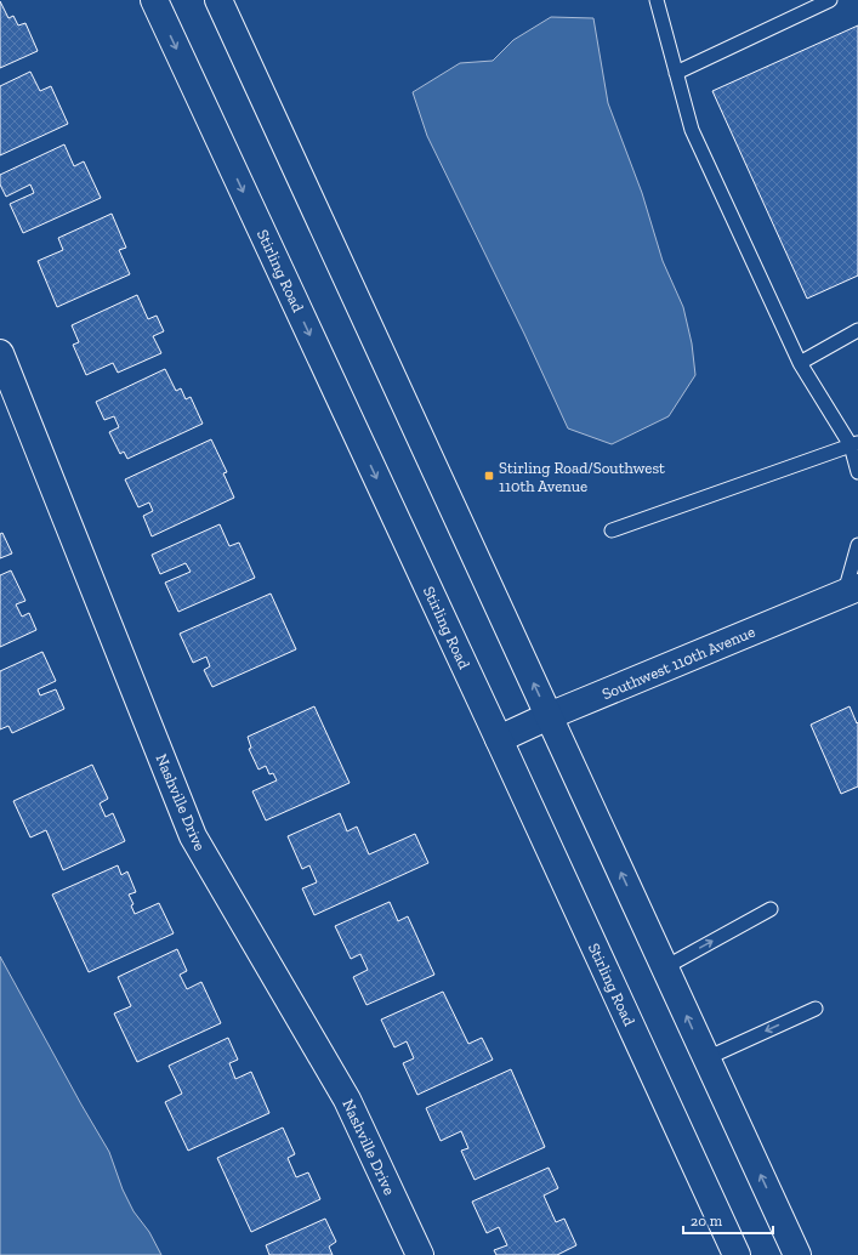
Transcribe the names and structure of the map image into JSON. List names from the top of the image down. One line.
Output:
{"streets":{"main road":["Stirling Road","Southwest 110th Avenue","Nashville Drive"]},"crossings":[["Stirling Road","Southwest 110th Avenue"]],"places":{"transit":["Stirling Road/Southwest 110th Avenue"]},"scale_bar":"20 m"}
